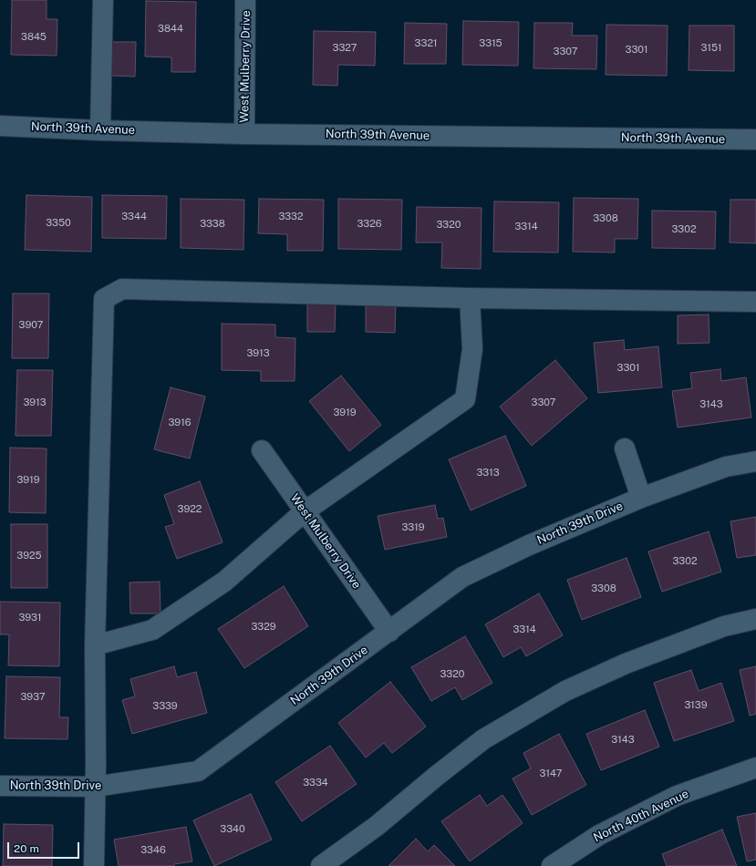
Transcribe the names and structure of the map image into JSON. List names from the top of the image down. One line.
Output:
{"streets":{"street":["West Mulberry Drive","North 39th Avenue","North 39th Drive","North 40th Avenue"]},"crossings":[["West Mulberry Drive","North 39th Avenue"],["West Mulberry Drive","North 39th Drive"]],"house_numbers":["3844","3845","3321","3315","3327","3151","3301","3307","3344","3332","3308","3350","3338","3326","3320","3314","3302","3907","3913","3301","3913","3307","3143","3919","3916","3313","3919","3922","3319","3925","3302","3308","3931","3329","3314","3320","3937","3139","3339","3143","3147","3334","3340","3346"],"scale_bar":"20 m"}
